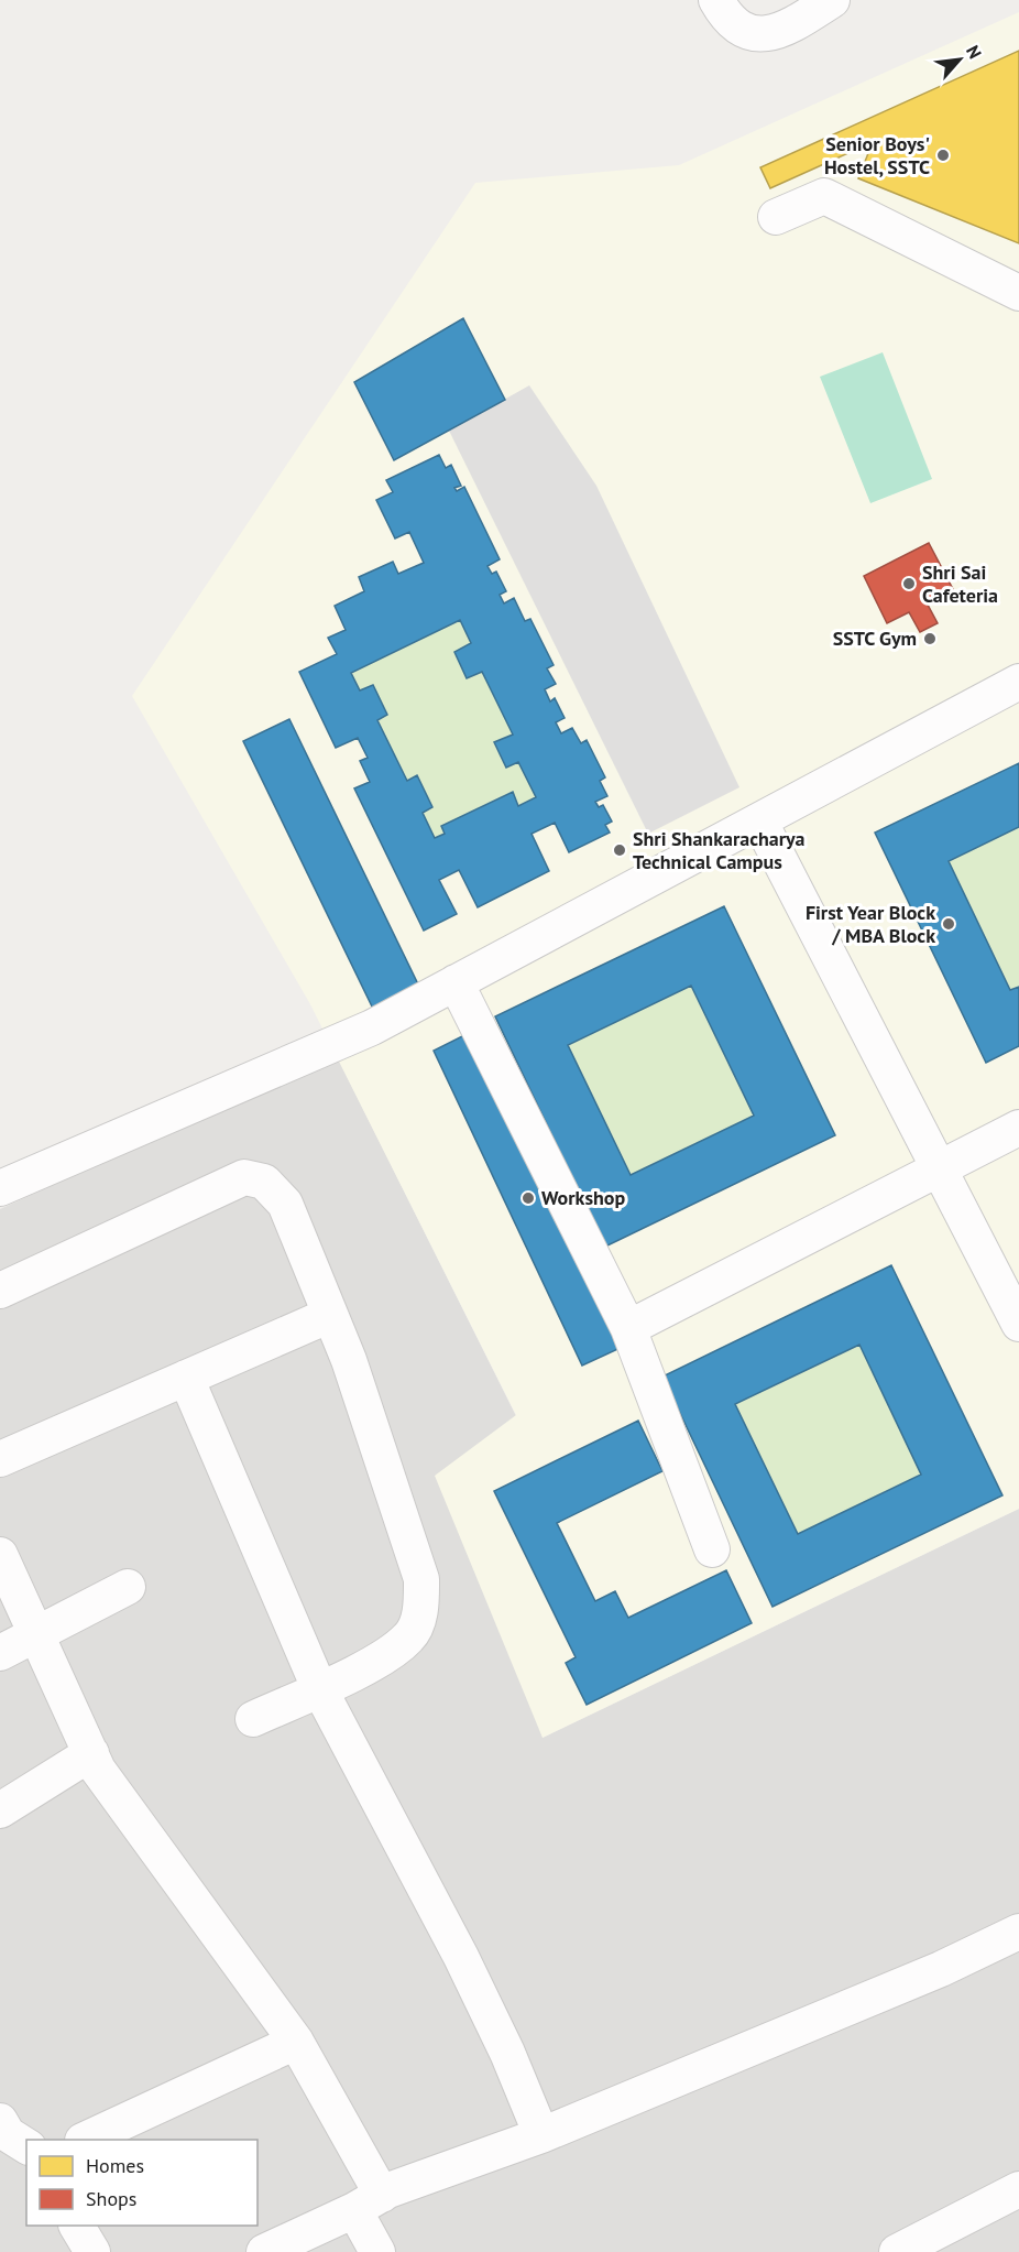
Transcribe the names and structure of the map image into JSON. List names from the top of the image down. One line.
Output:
{"places":["Senior Boys' Hostel, SSTC","Shri Sai Cafeteria","SSTC Gym","Shri Shankaracharya Technical Campus","First Year Block / MBA Block","Workshop"],"legend":["Homes","Shops"],"north":"top right"}
